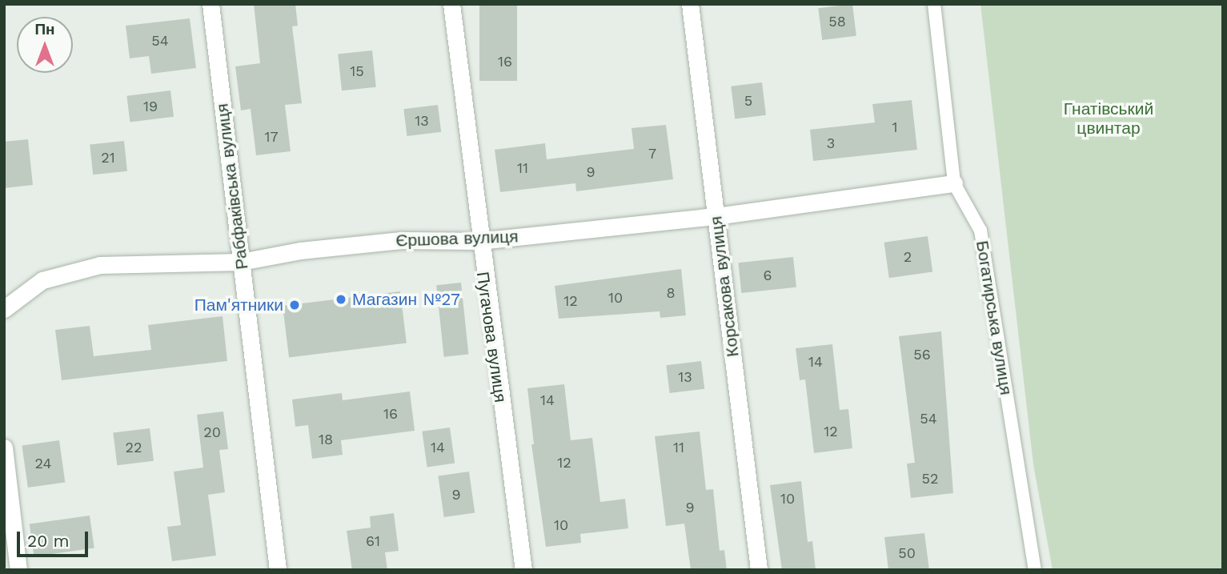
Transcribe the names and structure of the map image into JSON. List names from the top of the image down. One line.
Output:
{"streets":{"street":["Рабфаківська вулиця","Єршова вулиця","Корсакова вулиця","Пугачова вулиця"],"lane":["Богатирська вулиця"]},"crossings":[["Рабфаківська вулиця","Єршова вулиця"],["Єршова вулиця","Корсакова вулиця"],["Єршова вулиця","Богатирська вулиця"],["Єршова вулиця","Пугачова вулиця"]],"parks":["Гнатівський цвинтар"],"places":["Магазин №27","Пам'ятники"],"house_numbers":["58","54","16","15","5","19","13","1","17","3","7","21","11","9","2","6","8","10","12","56","14","13","14","16","54","12","20","18","22","14","11","12","24","52","9","10","9","10","61","50"],"scale_bar":"20 m","north":"top"}
